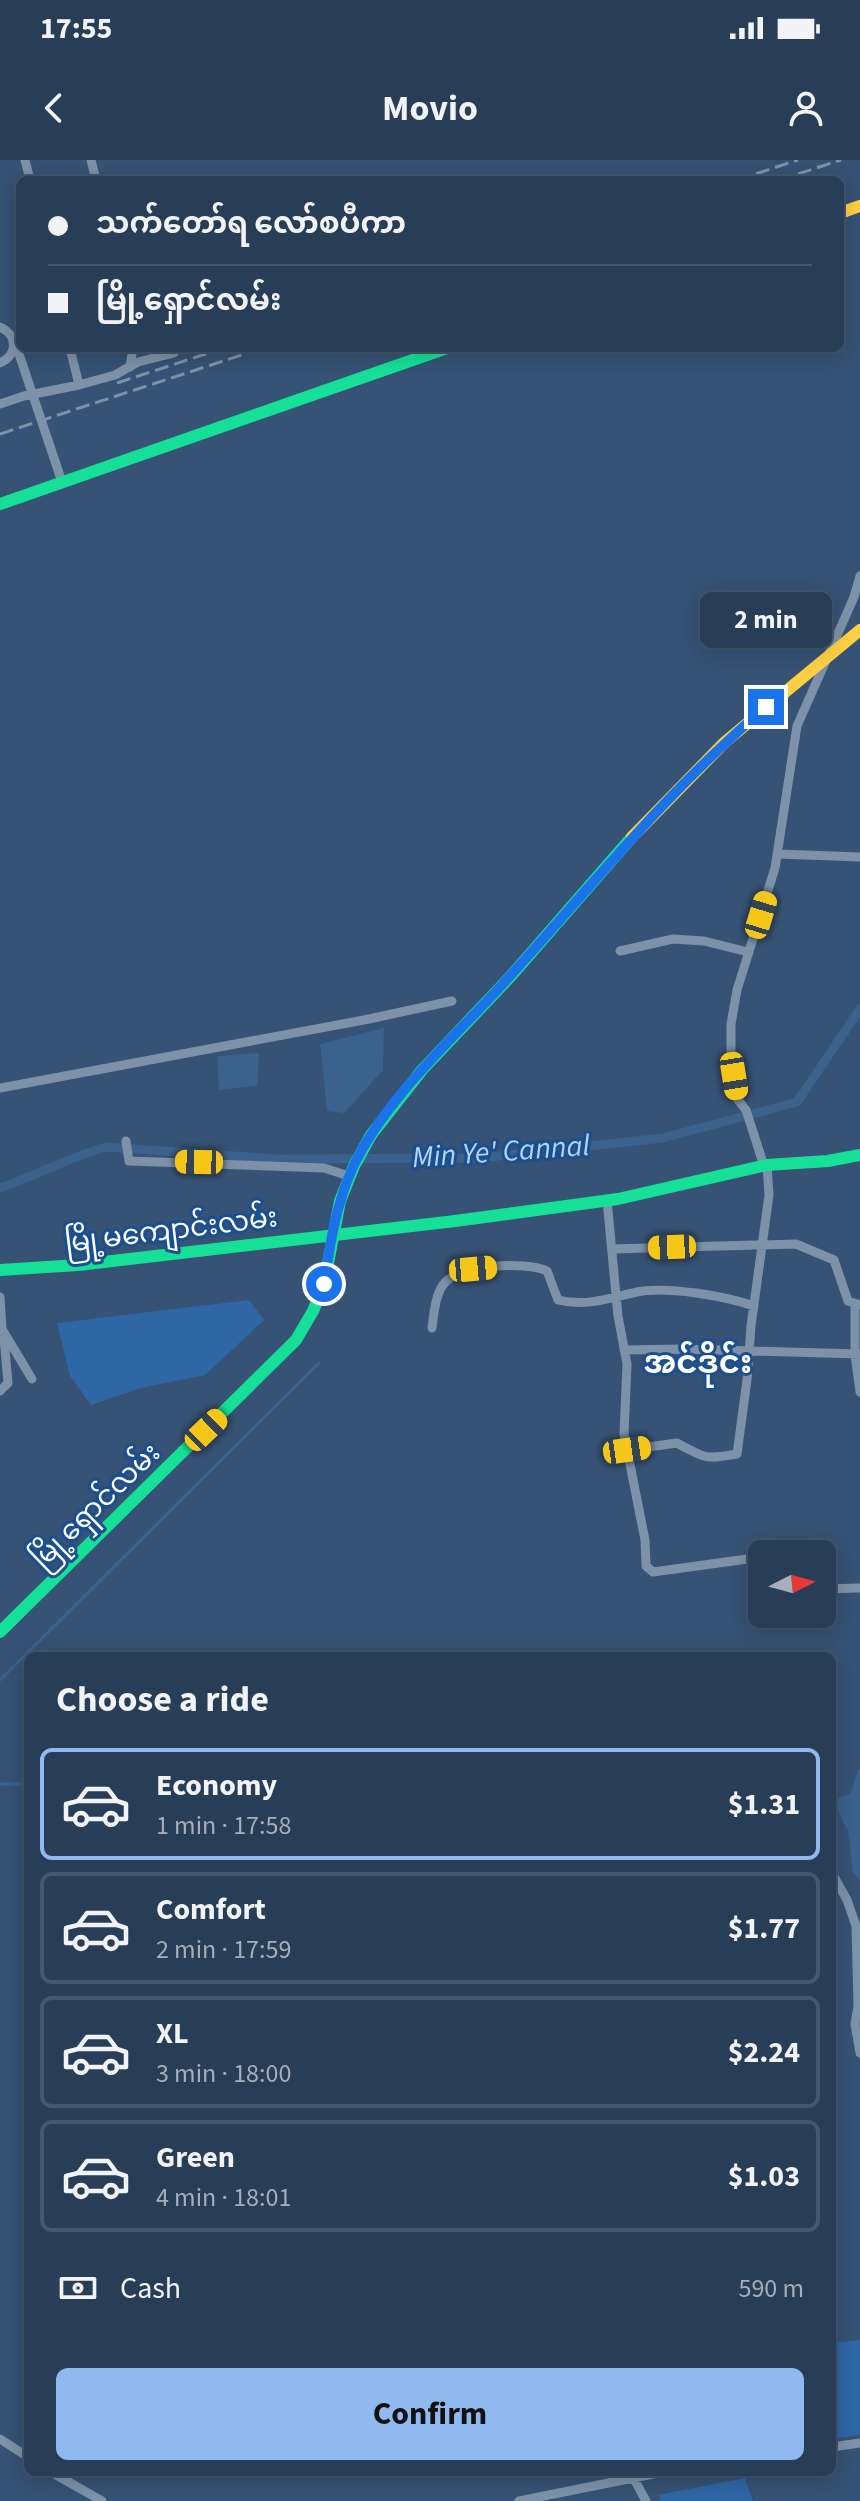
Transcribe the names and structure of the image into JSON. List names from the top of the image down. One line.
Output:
{"streets":{"main road":["မြို့မကျောင်းလမ်း","မြို့ရှောင်လမ်း"]},"crossings":[["မြို့မကျောင်းလမ်း","မြို့ရှောင်လမ်း"]],"districts":["အင်ဒိုင်း"],"water":["Min Ye' Cannal"],"north":"right","page":{"status":"17:55","header":"Movio","banner":["သက်တော်ရ လော်စပီကာ","မြို့ရှောင်လမ်း"],"bubble":"2 min","heading":"Choose a ride","list":[{"name":"Economy","note":"1 min · 17:58","value":"$1.31"},{"name":"Comfort","note":"2 min · 17:59","value":"$1.77"},{"name":"XL","note":"3 min · 18:00","value":"$2.24"},{"name":"Green","note":"4 min · 18:01","value":"$1.03"}],"pay":["Cash","590 m"],"buttons":"Confirm"}}
